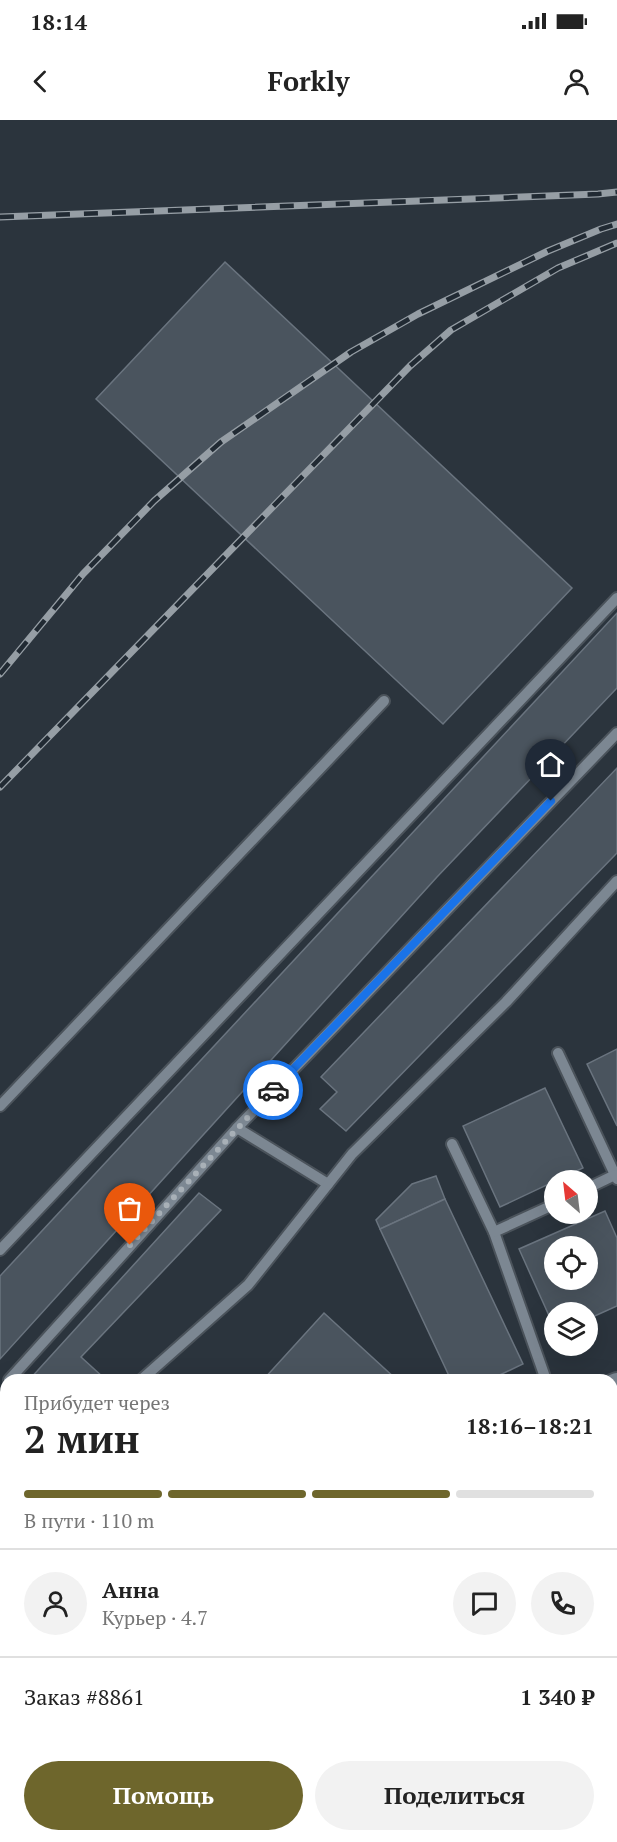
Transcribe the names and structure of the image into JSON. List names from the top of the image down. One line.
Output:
{"north":"top left","page":{"status":"18:14","header":"Forkly","heading":["2 мин","Прибудет через","18:16–18:21"],"panel":["Анна","Курьер · 4.7","Заказ #8861","1 340 ₽"],"bar":"В пути · 110 m","buttons":["Помощь","Поделиться"]}}
